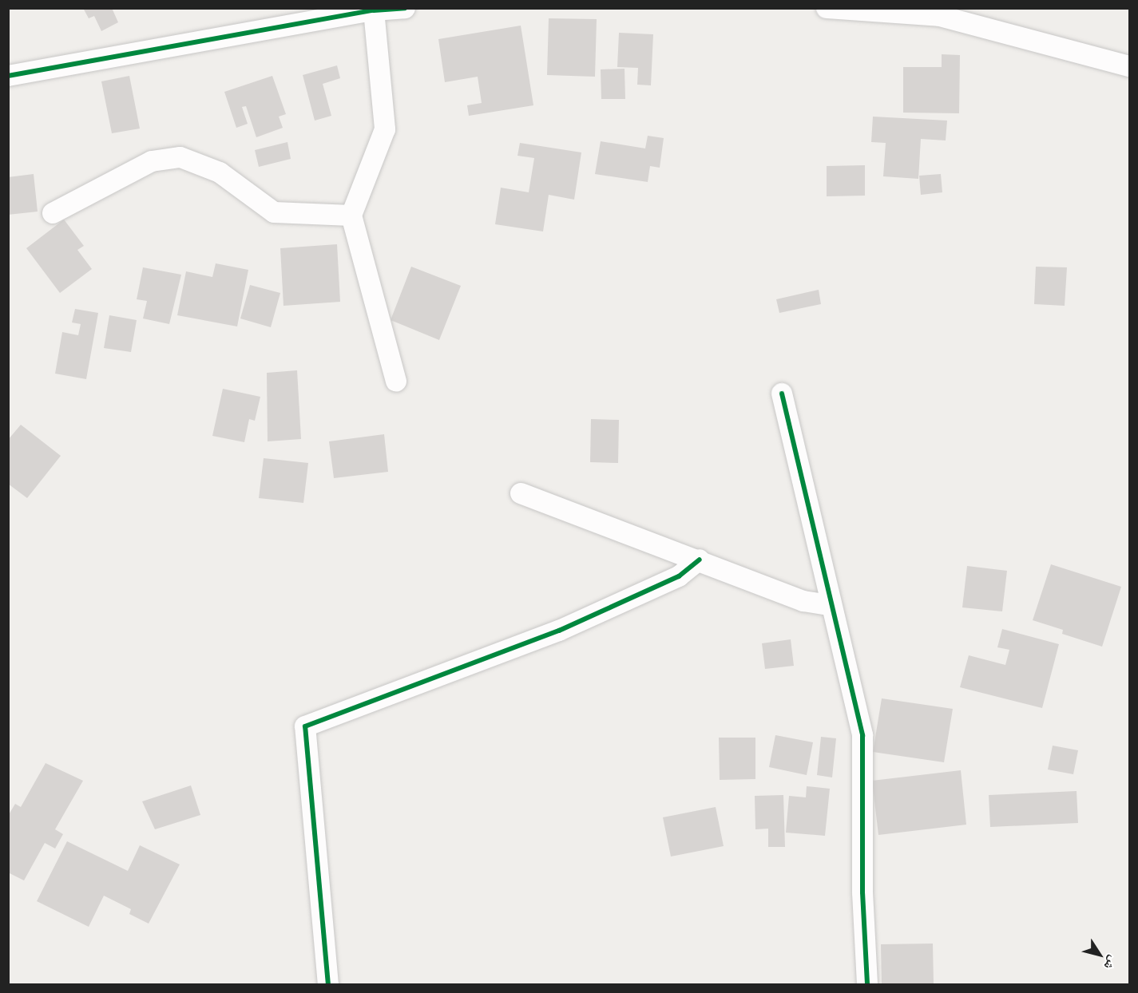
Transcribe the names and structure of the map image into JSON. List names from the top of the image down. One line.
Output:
{"north":"bottom right"}
